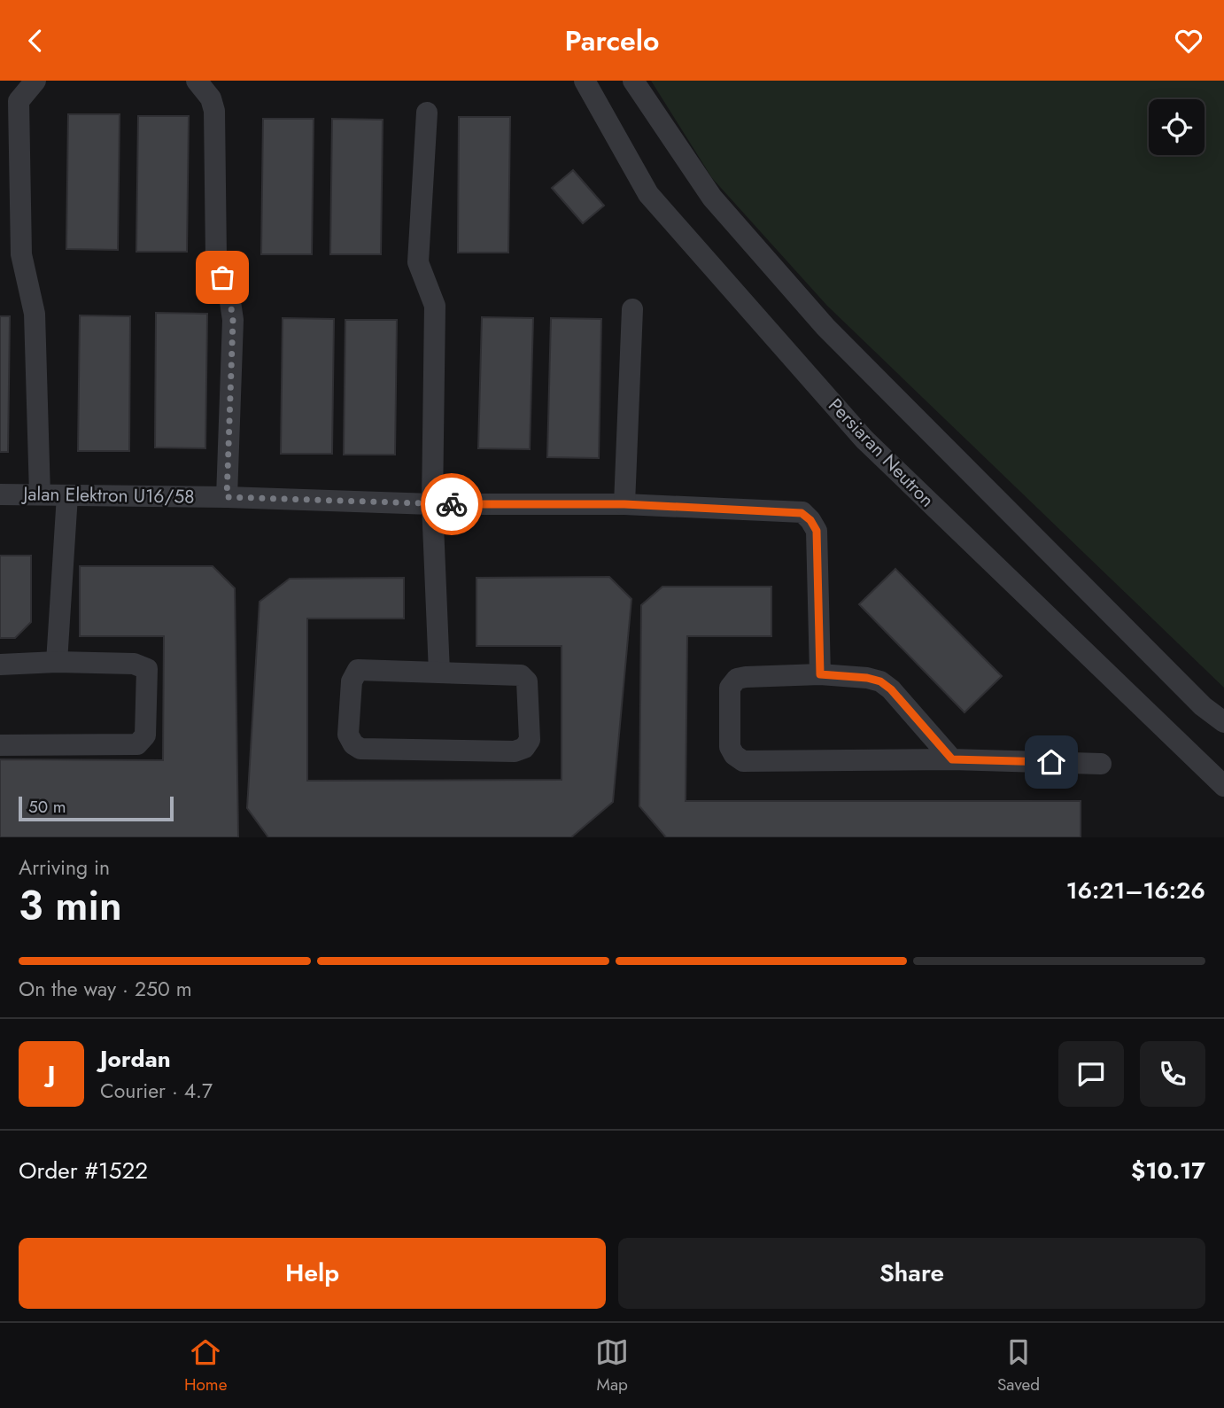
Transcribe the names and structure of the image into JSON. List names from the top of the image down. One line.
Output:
{"streets":{"street":["Persiaran Neutron","Jalan Elektron U16/58"]},"scale_bar":"50 m","page":{"header":"Parcelo","scale":"50 m","heading":["3 min","Arriving in","16:21–16:26"],"panel":["Jordan","Courier · 4.7","Order #1522","$10.17"],"bar":"On the way · 250 m","round":"J","buttons":["Help","Share"],"tabs":["Home","Map","Saved"]}}
